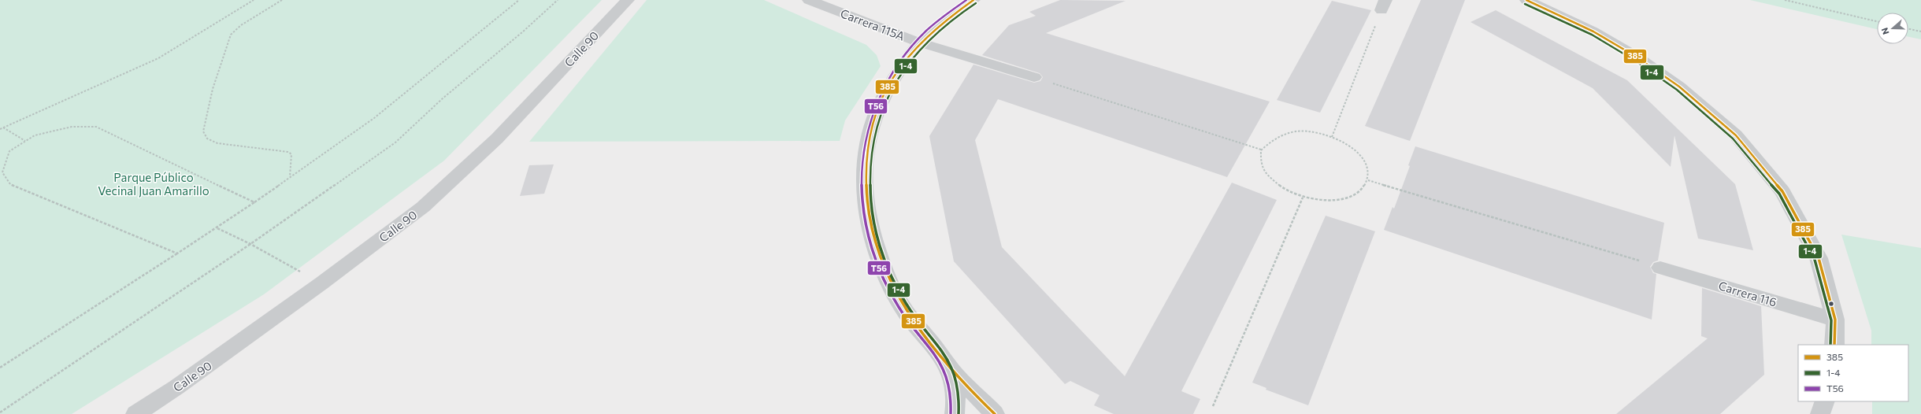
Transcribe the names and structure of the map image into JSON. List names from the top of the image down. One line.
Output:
{"streets":{"street":["Carrera 115A","Calle 90","Carrera 116"]},"parks":["Parque Público Vecinal Juan Amarillo"],"lines":["transit line 385","transit line T56","transit line 1-4"],"legend":["385","1-4","T56"],"north":"left"}
